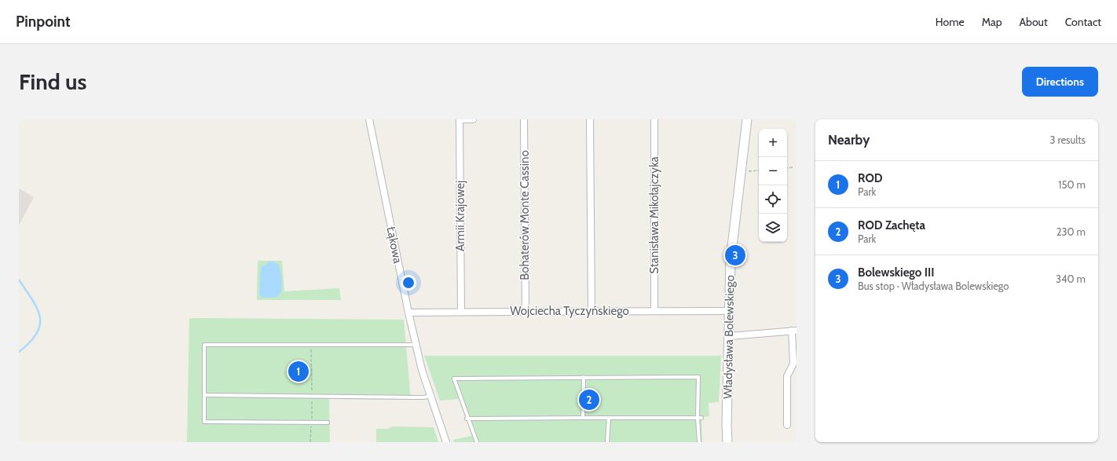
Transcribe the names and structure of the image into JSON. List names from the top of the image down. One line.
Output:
{"streets":{"street":["Bohaterów Monte Cassino","Stanisława Mikołajczyka","Armii Krajowej","Łąkowa","Wojciecha Tyczyńskiego","Władysława Bolewskiego"]},"crossings":[["Bohaterów Monte Cassino","Wojciecha Tyczyńskiego"],["Stanisława Mikołajczyka","Wojciecha Tyczyńskiego"],["Armii Krajowej","Wojciecha Tyczyńskiego"],["Łąkowa","Wojciecha Tyczyńskiego"],["Wojciecha Tyczyńskiego","Władysława Bolewskiego"]],"page":{"header":"Pinpoint","nav":["Home","Map","About","Contact"],"buttons":"Directions","title":"Find us","heading":["Nearby","3 results"],"map_buttons":["+","−"],"list":[{"mark":"1","name":"ROD","note":"Park","value":"150 m"},{"mark":"2","name":"ROD Zachęta","note":"Park","value":"230 m"},{"mark":"3","name":"Bolewskiego III","note":"Bus stop · Władysława Bolewskiego","value":"340 m"}],"pins":["3","1","2"]}}
